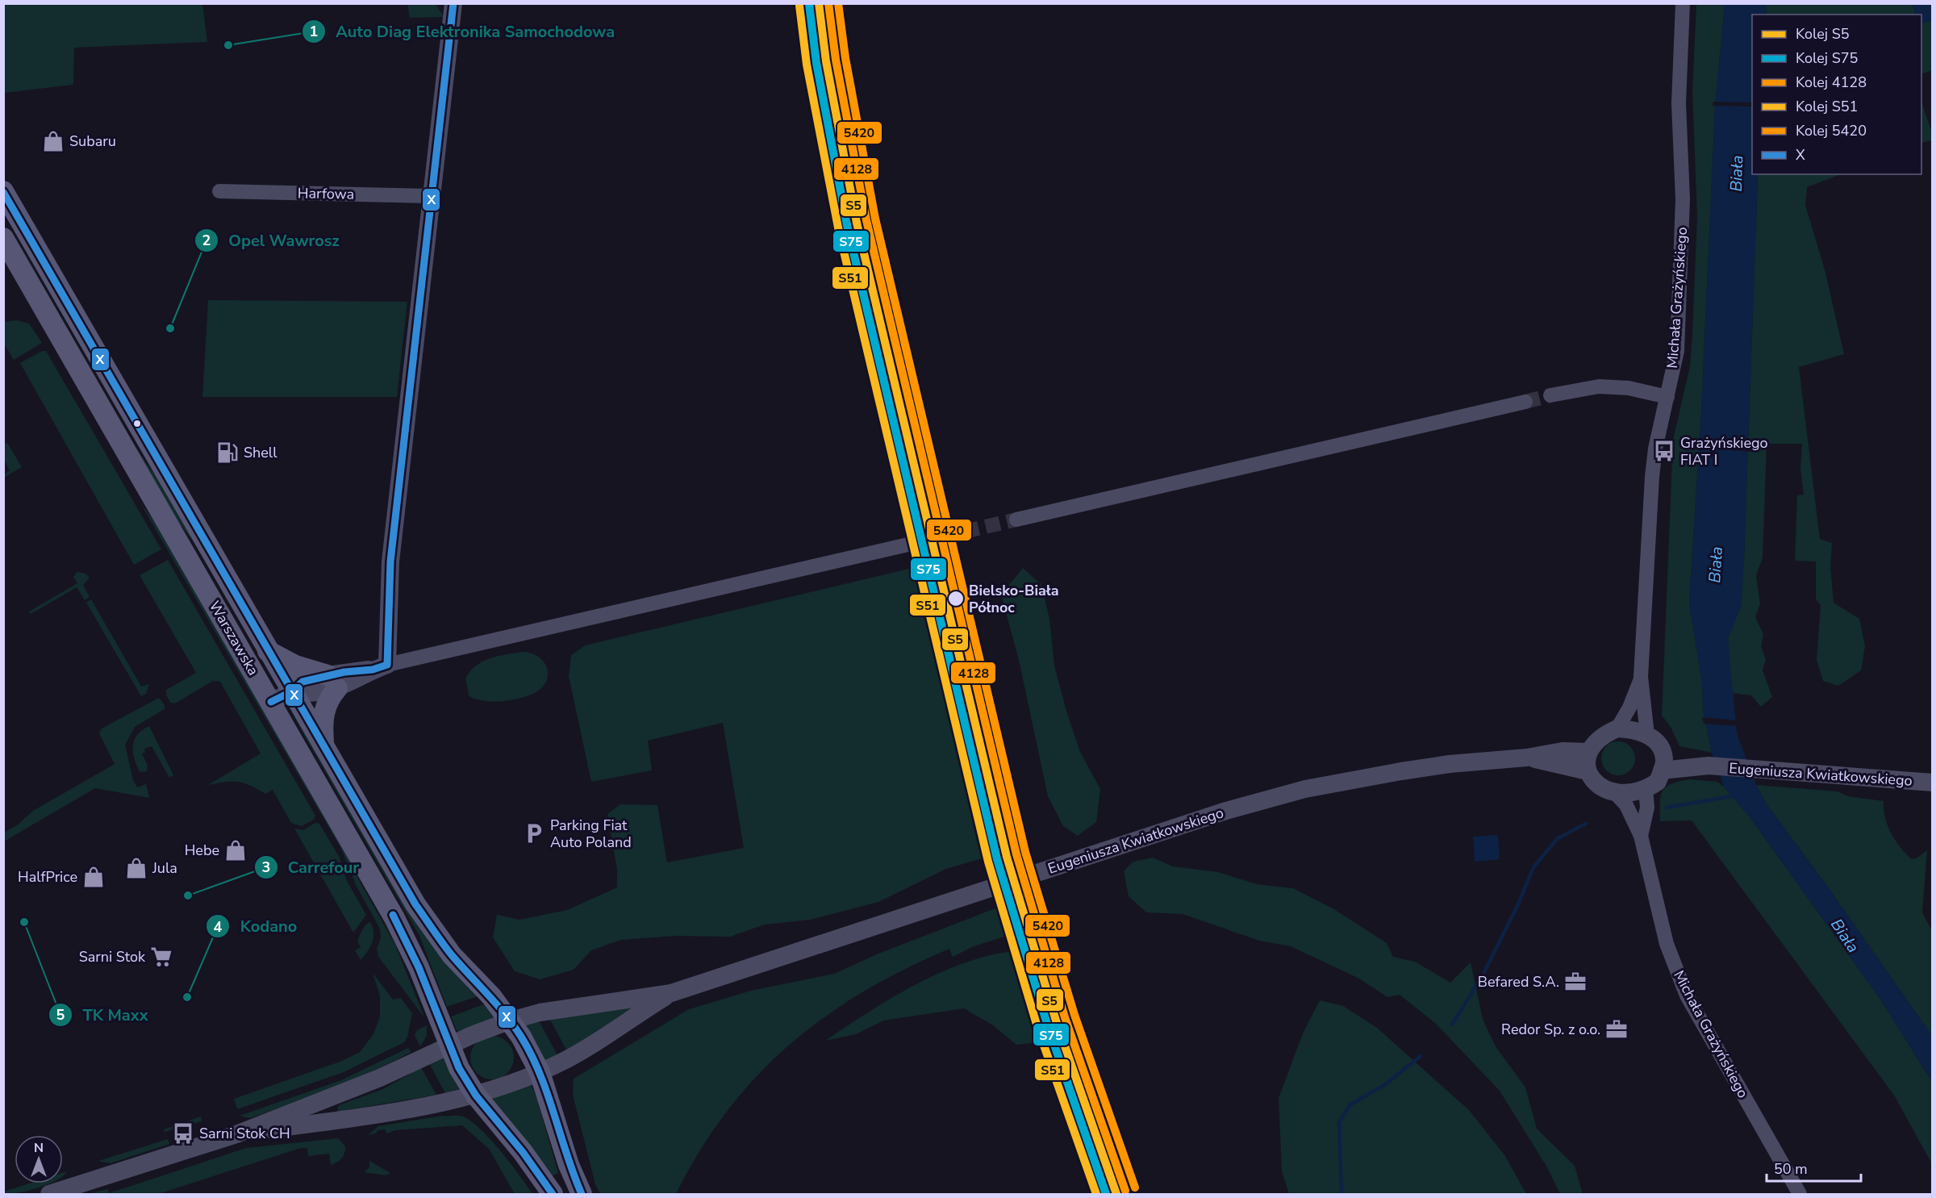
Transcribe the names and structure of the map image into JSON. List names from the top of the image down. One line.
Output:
{"streets":{"main road":["Warszawska"],"street":["Harfowa","Michała Grażyńskiego","Eugeniusza Kwiatkowskiego"]},"crossings":[["Michała Grażyńskiego","Eugeniusza Kwiatkowskiego"],["Warszawska","Eugeniusza Kwiatkowskiego"]],"water":["Biała"],"places":{"other":["Auto Diag Elektronika Samochodowa","Opel Wawrosz","Bielsko-Biała Północ","Carrefour","TK Maxx","Kodano"],"shop":["Subaru","Hebe","Jula","HalfPrice"],"bus stop":["Grażyńskiego FIAT I","Sarni Stok CH"],"fuel station":["Shell"],"parking":["Parking Fiat Auto Poland"],"supermarket":["Sarni Stok"],"office":["Befared S.A.","Redor Sp. z o.o."]},"lines":["rail line S5","rail line 4128","rail line 5420","transit line X","rail line S75","rail line S51"],"legend":["Kolej S5","Kolej S75","Kolej 4128","Kolej S51","Kolej 5420","X"],"scale_bar":"50 m","north":"top"}
